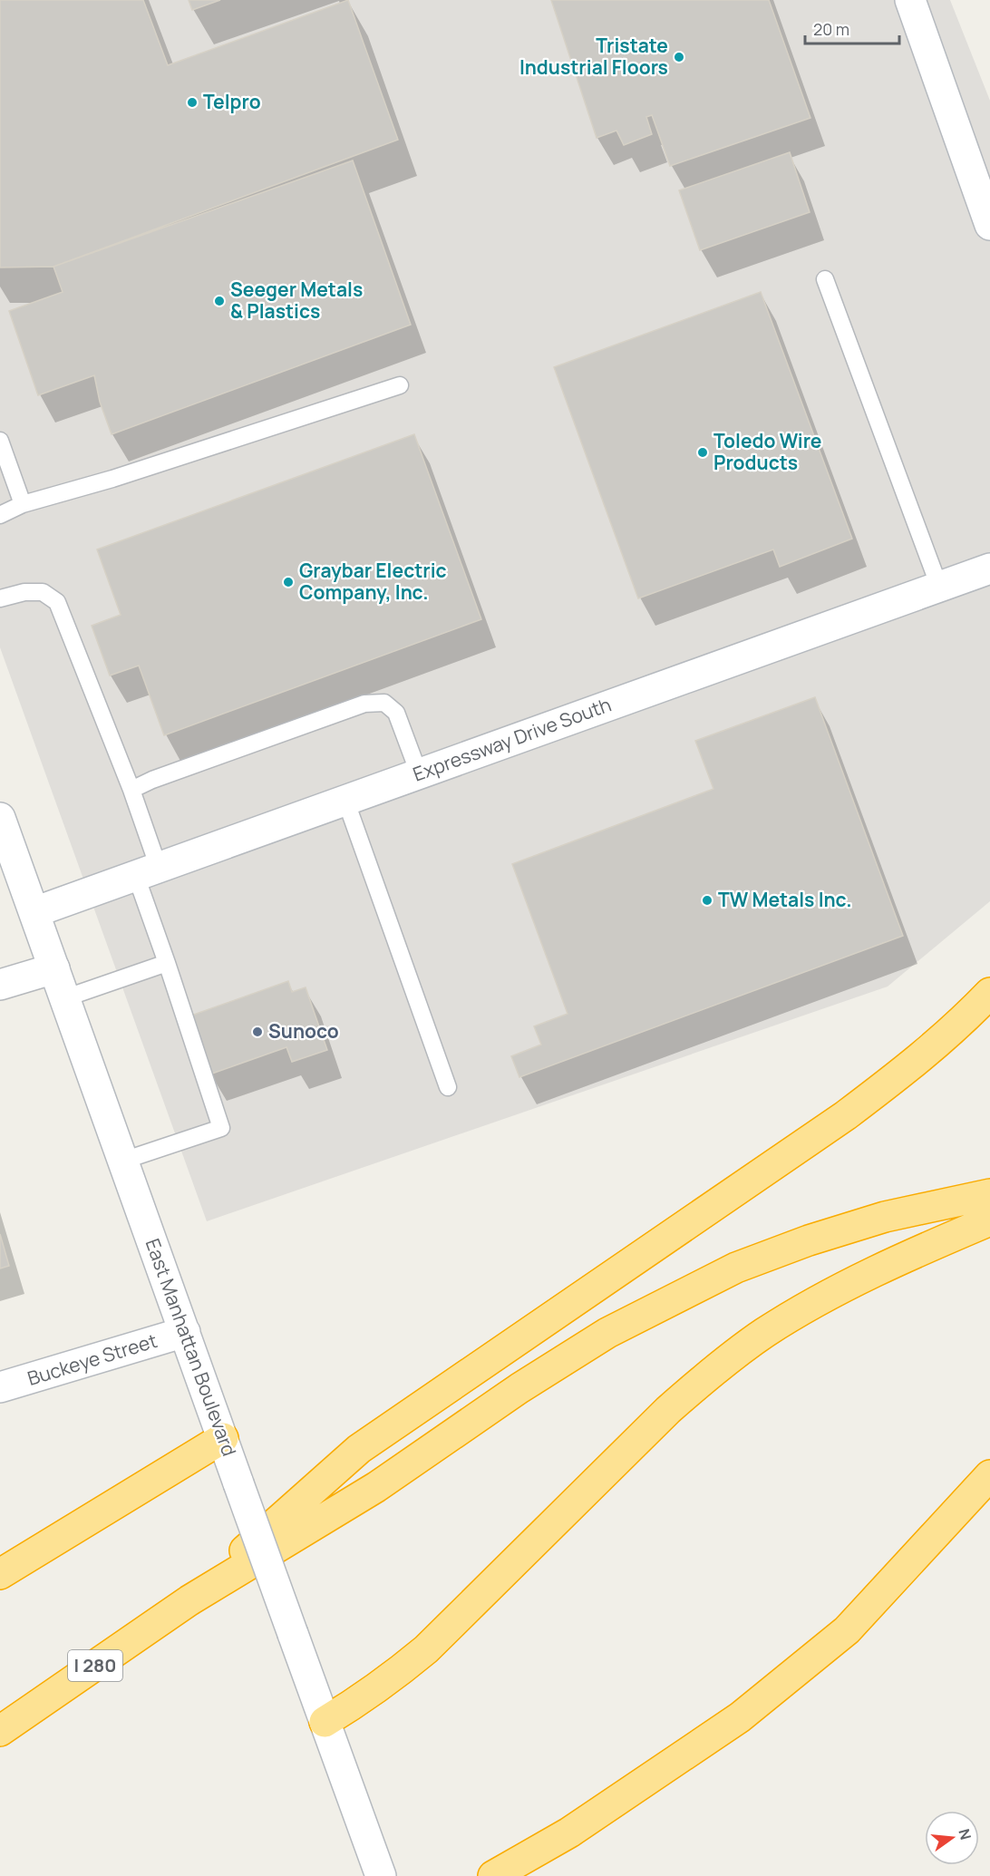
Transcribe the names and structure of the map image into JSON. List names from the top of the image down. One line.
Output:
{"streets":{"highway":["I 280"],"street":["Expressway Drive South","East Manhattan Boulevard","Buckeye Street"]},"crossings":[["Expressway Drive South","East Manhattan Boulevard"],["East Manhattan Boulevard","Buckeye Street"]],"places":["Tristate Industrial Floors","Telpro","Seeger Metals & Plastics","Toledo Wire Products","Graybar Electric Company, Inc.","TW Metals Inc.","Sunoco"],"scale_bar":"20 m","north":"right"}
